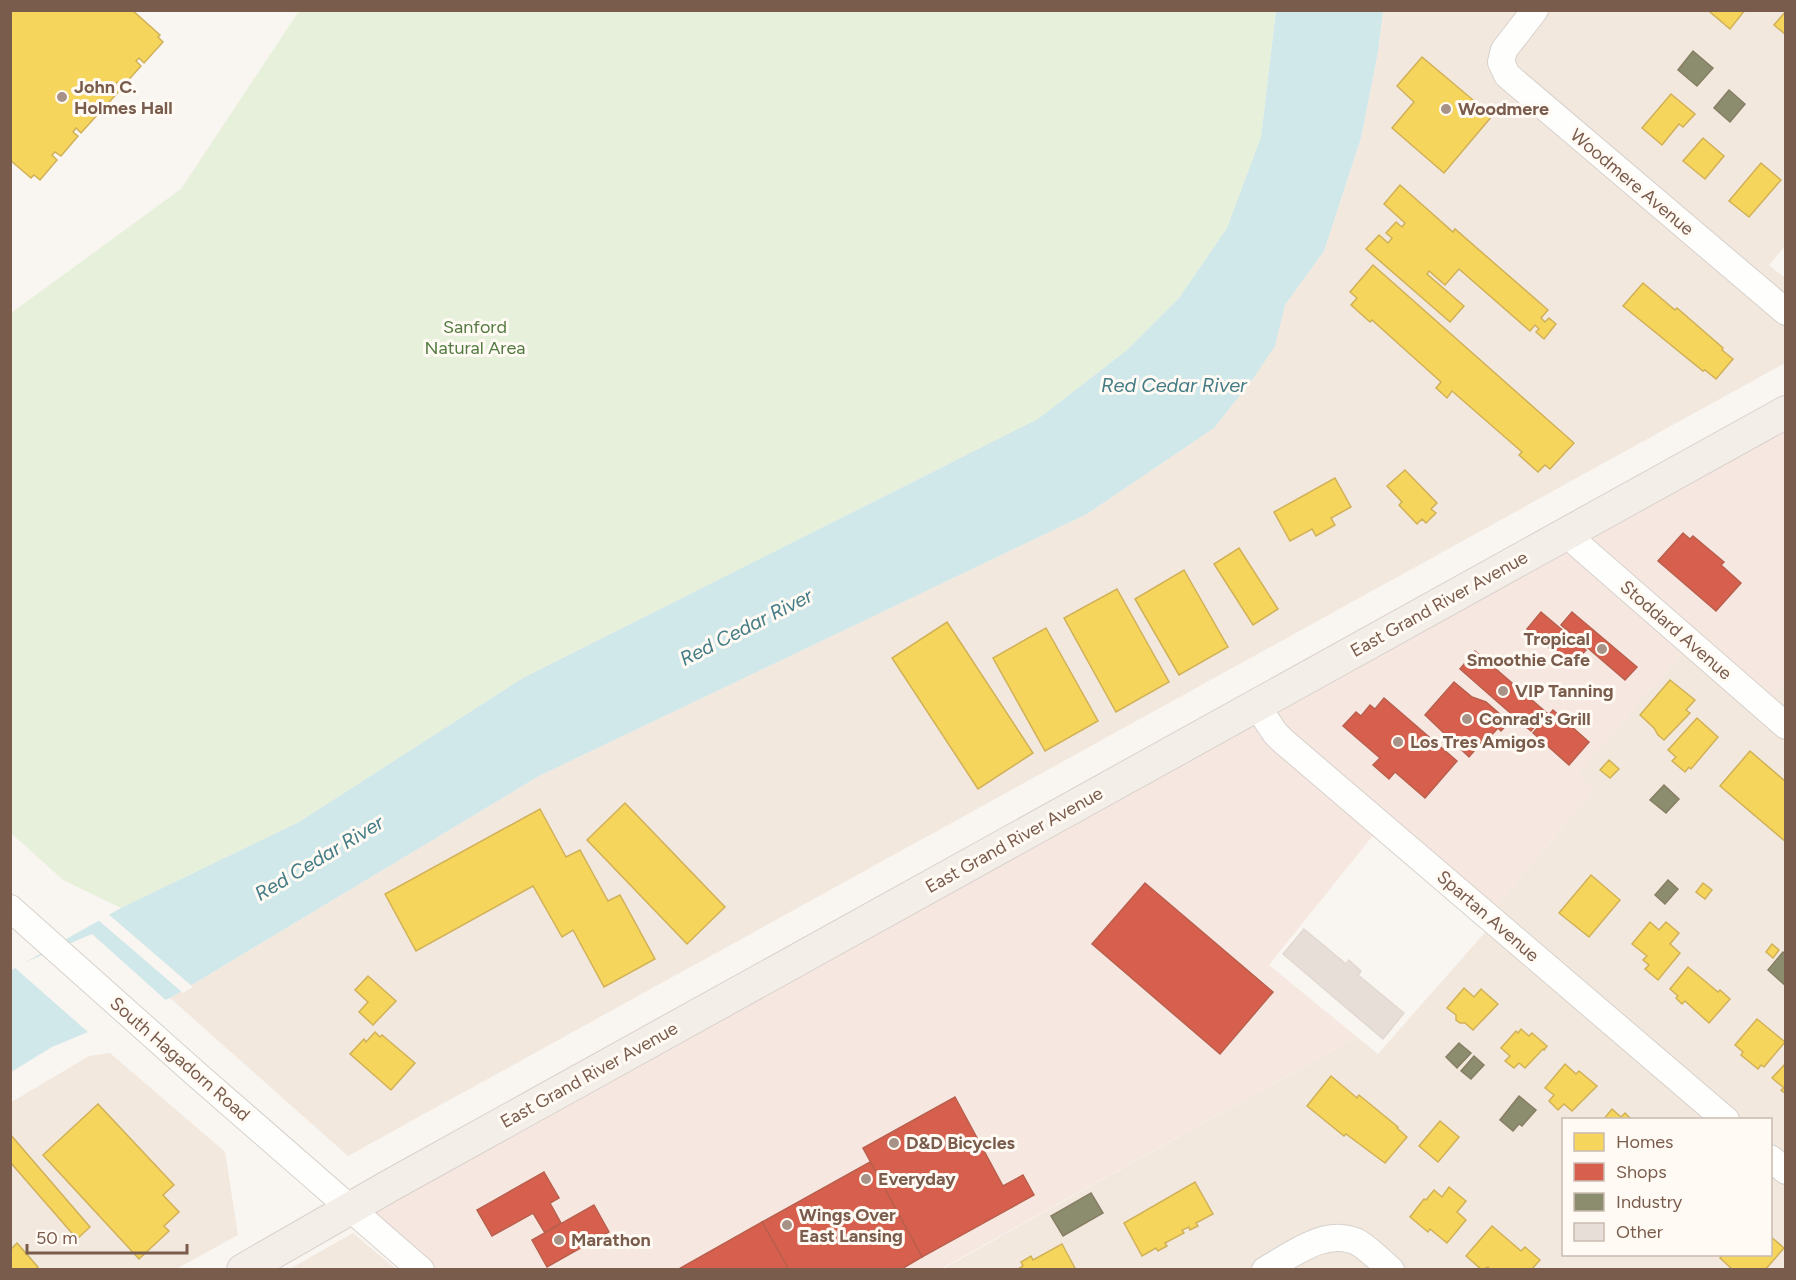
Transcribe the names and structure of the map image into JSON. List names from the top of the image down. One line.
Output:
{"streets":{"main road":["East Grand River Avenue"],"street":["Woodmere Avenue","Stoddard Avenue","Spartan Avenue","South Hagadorn Road"]},"crossings":[["East Grand River Avenue","Stoddard Avenue"],["East Grand River Avenue","Spartan Avenue"],["East Grand River Avenue","South Hagadorn Road"]],"water":["Red Cedar River"],"parks":["Sanford Natural Area"],"places":["John C. Holmes Hall","Woodmere","Tropical Smoothie Cafe","VIP Tanning","Conrad's Grill","Los Tres Amigos","D&D Bicycles","Everyday","Wings Over East Lansing","Marathon"],"legend":["Homes","Shops","Industry","Other"],"scale_bar":"50 m"}
